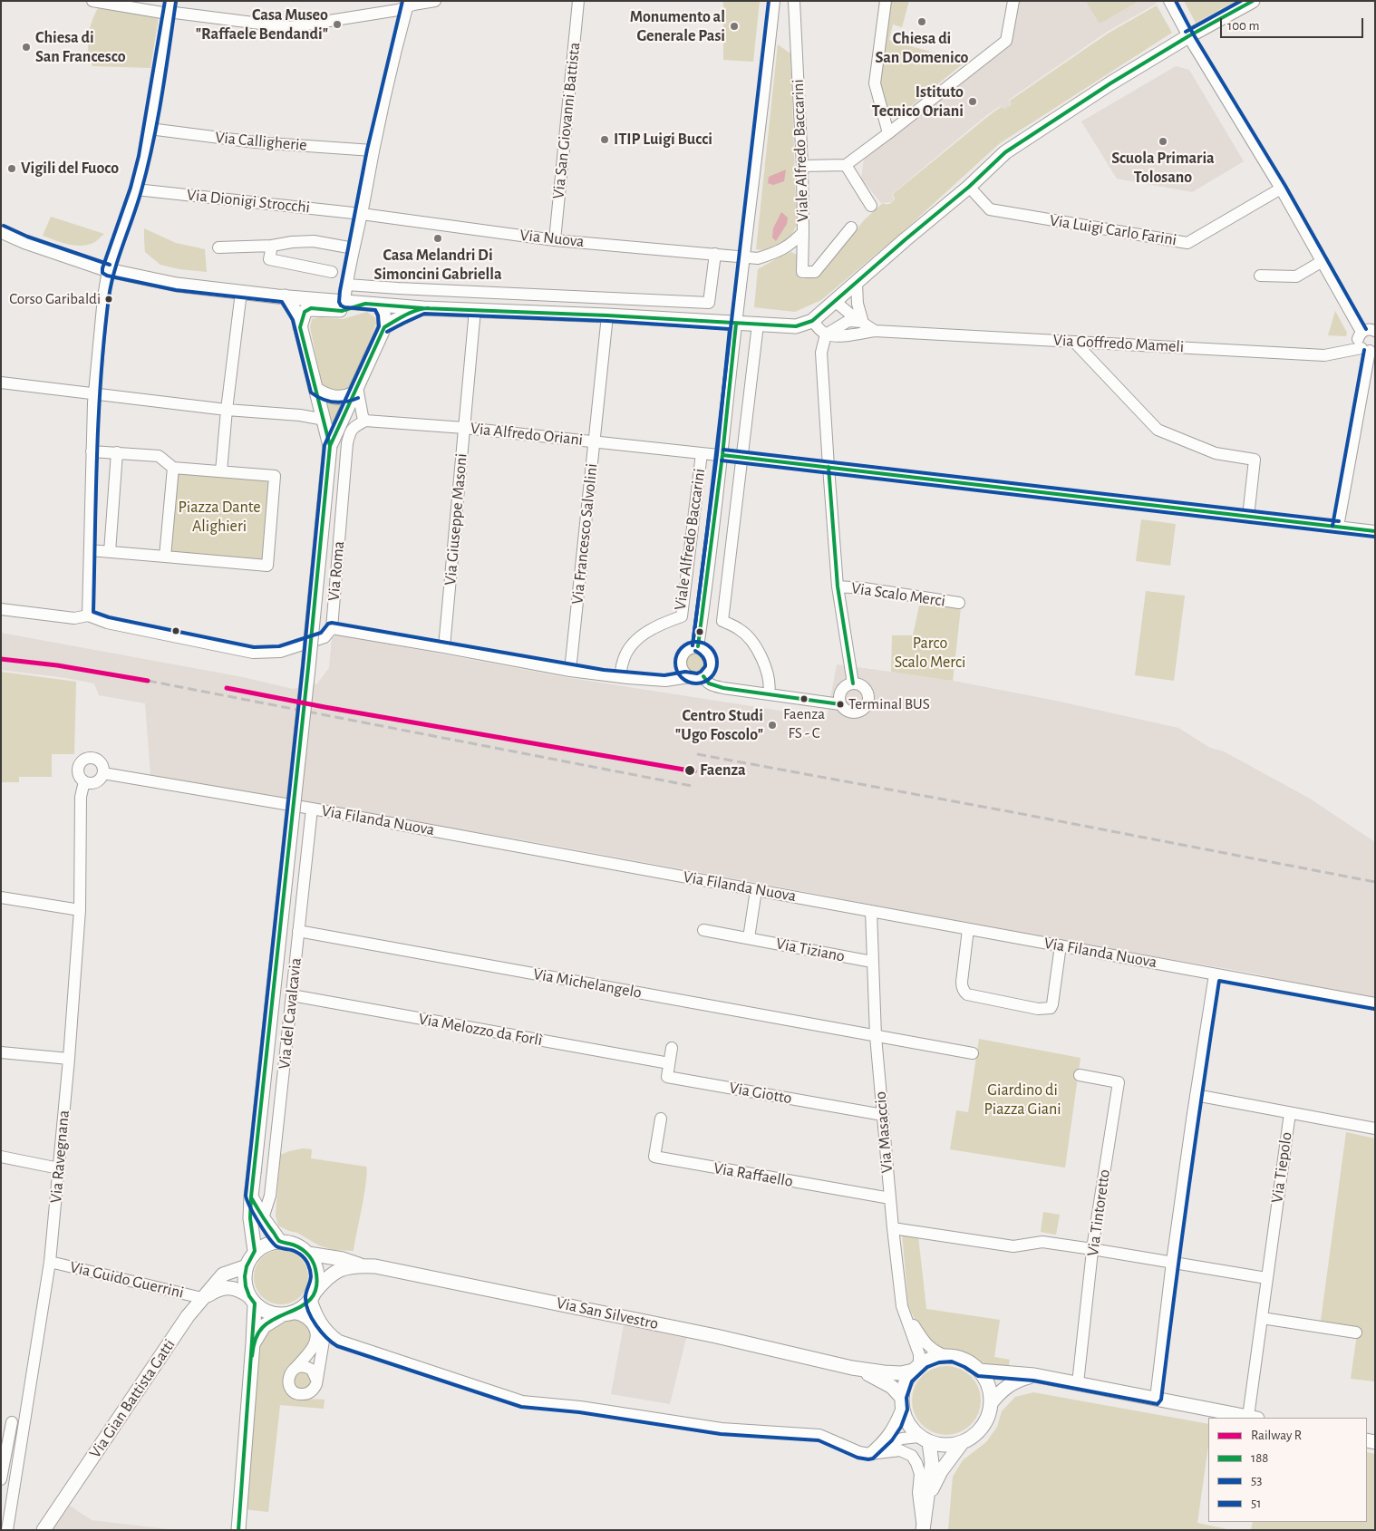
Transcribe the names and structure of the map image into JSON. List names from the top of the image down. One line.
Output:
{"streets":{"main road":["Via del Cavalcavia","Via San Silvestro","Via Gian Battista Gatti"],"street":["Via San Giovanni Battista","Via Calligherie","Viale Alfredo Baccarini","Via Dionigi Strocchi","Via Luigi Carlo Farini","Via Nuova","Via Goffredo Mameli","Via Alfredo Oriani","Via Giuseppe Masoni","Via Francesco Salvolini","Via Roma","Via Scalo Merci","Via Filanda Nuova","Via Tiziano","Via Michelangelo","Via Melozzo da Forlì","Via Giotto","Via Masaccio","Via Ravegnana","Via Tiepolo","Via Raffaello","Via Tintoretto","Via Guido Guerrini"]},"crossings":[["Via San Giovanni Battista","Via Nuova"],["Viale Alfredo Baccarini","Via Nuova"],["Viale Alfredo Baccarini","Via Alfredo Oriani"],["Via Dionigi Strocchi","Via Nuova"],["Via Goffredo Mameli","Via Scalo Merci"],["Via Alfredo Oriani","Via Giuseppe Masoni"],["Via Alfredo Oriani","Via Francesco Salvolini"],["Via Alfredo Oriani","Via Roma"],["Via Alfredo Oriani","Via Scalo Merci"],["Via Filanda Nuova","Via del Cavalcavia"],["Via Filanda Nuova","Via Masaccio"],["Via Filanda Nuova","Via Ravegnana"],["Via Tiziano","Via Masaccio"],["Via Michelangelo","Via del Cavalcavia"],["Via Michelangelo","Via Masaccio"],["Via del Cavalcavia","Via Melozzo da Forlì"],["Via del Cavalcavia","Via San Silvestro"],["Via del Cavalcavia","Via Gian Battista Gatti"],["Via Melozzo da Forlì","Via Giotto"],["Via Giotto","Via Masaccio"],["Via Masaccio","Via Raffaello"],["Via Masaccio","Via San Silvestro"],["Via Ravegnana","Via Guido Guerrini"],["Via Guido Guerrini","Via Gian Battista Gatti"],["Via San Silvestro","Via Gian Battista Gatti"]],"parks":["Piazza Dante Alighieri","Parco Scalo Merci","Giardino di Piazza Giani"],"places":["Chiesa di San Domenico","Casa Museo \"Raffaele Bendandi\"","Monumento al Generale Pasi","Chiesa di San Francesco","Istituto Tecnico Oriani","ITIP Luigi Bucci","Scuola Primaria Tolosano","Vigili del Fuoco","Casa Melandri Di Simoncini Gabriella","Corso Garibaldi","Faenza FS - C","Terminal BUS","Centro Studi \"Ugo Foscolo\"","Faenza"],"lines":["transit line 188","transit line 53","transit line 51","rail line R"],"legend":["Railway R","188","53","51"],"scale_bar":"100 m"}
